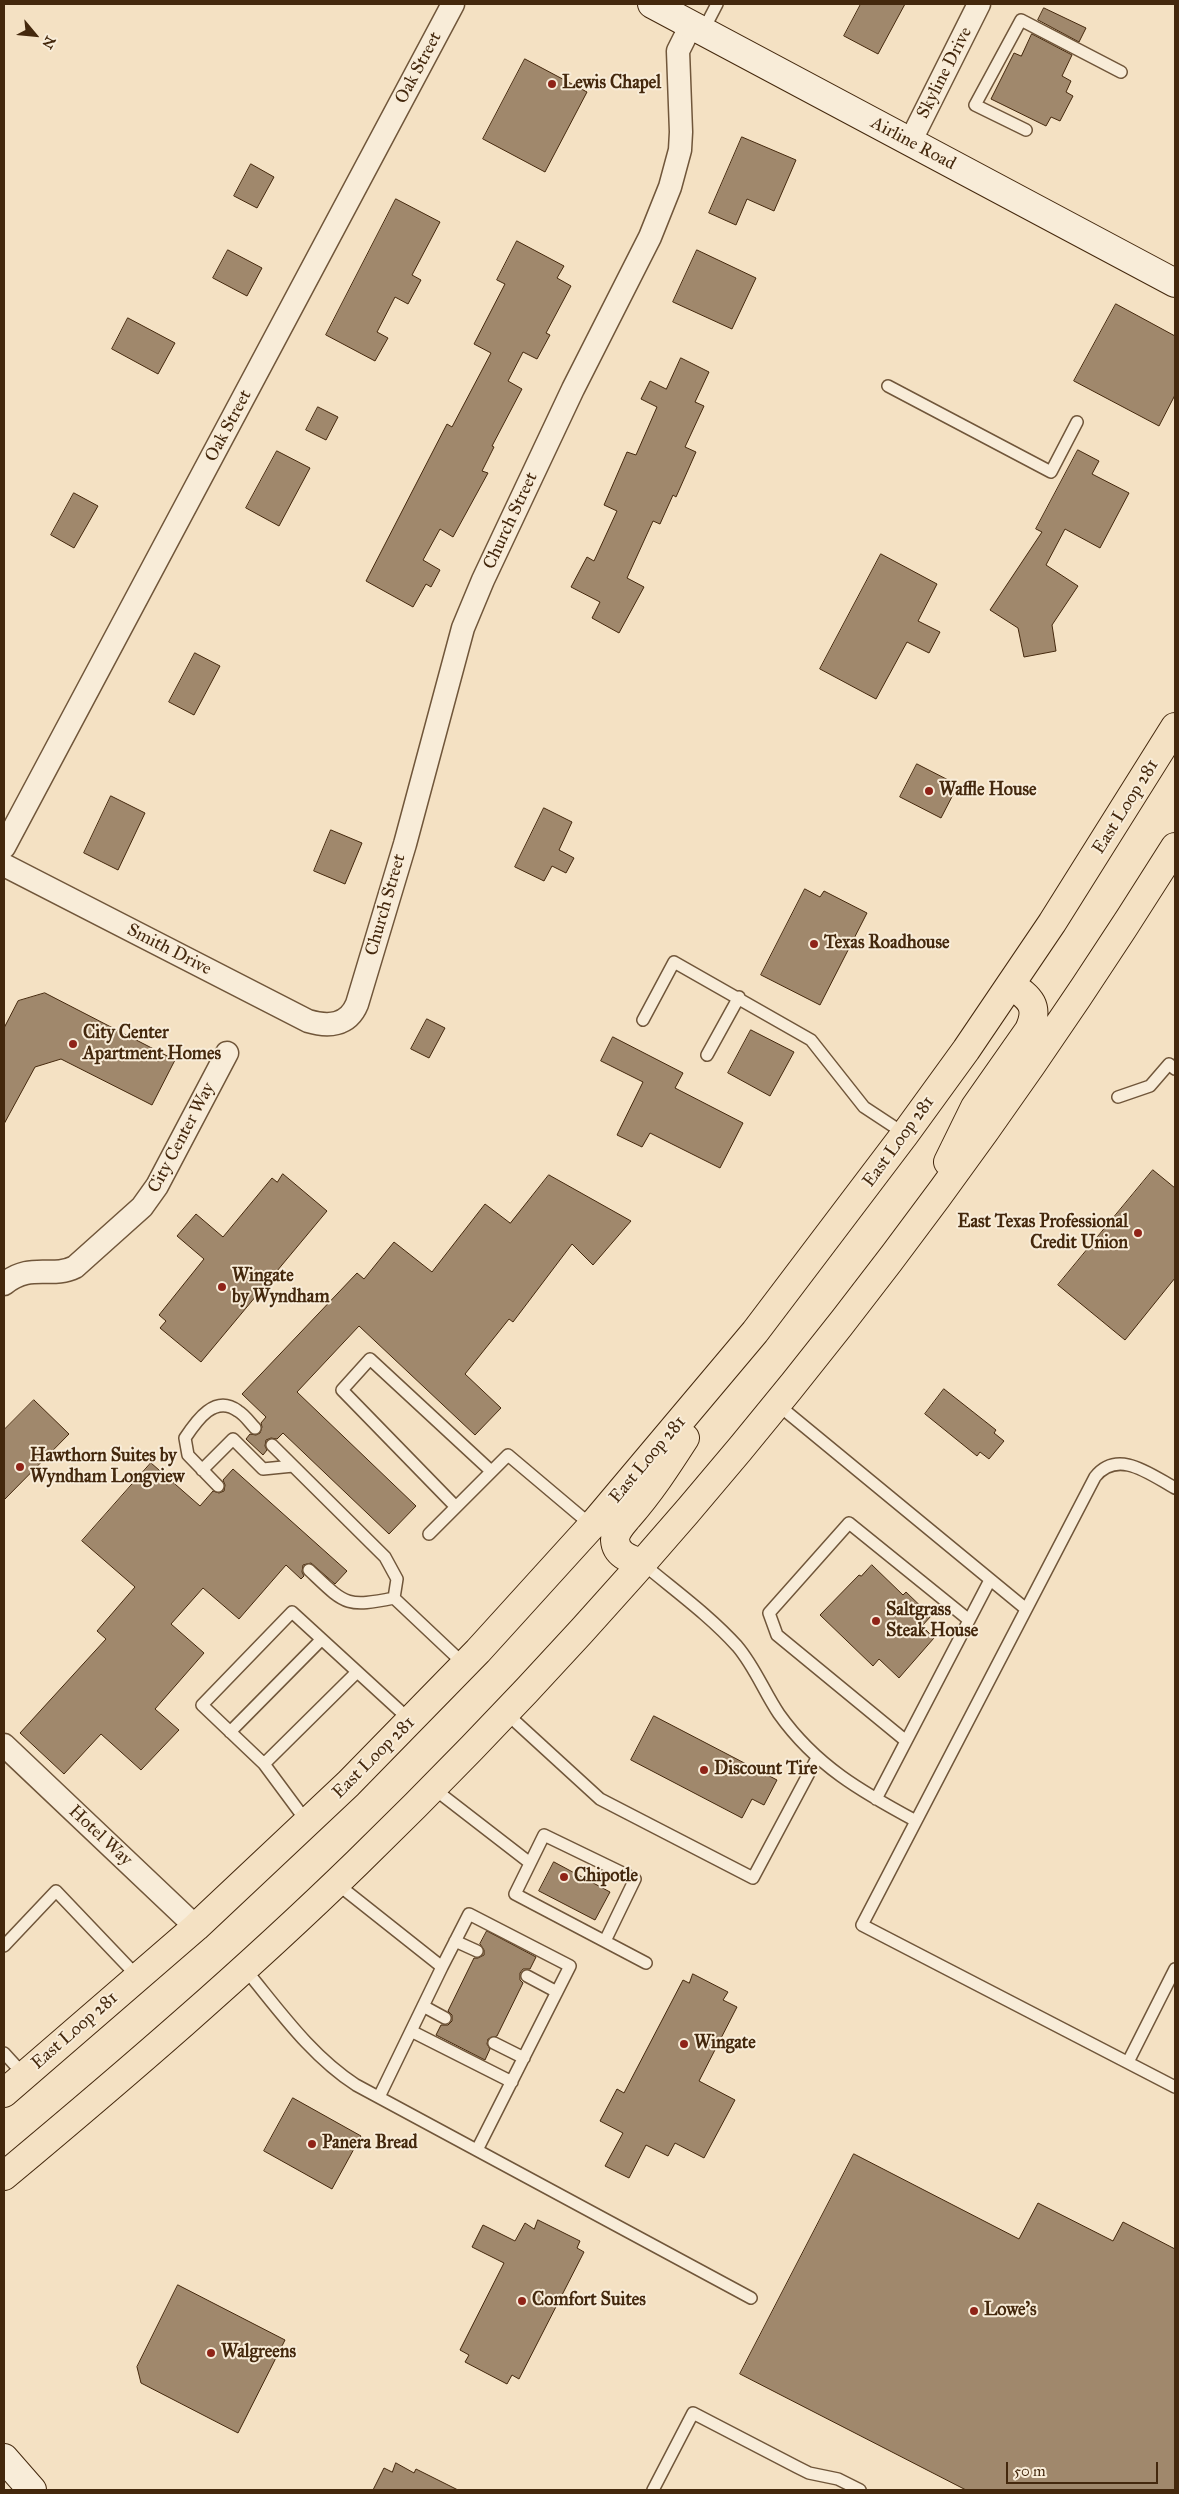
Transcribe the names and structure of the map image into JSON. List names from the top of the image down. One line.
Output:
{"streets":{"highway":["East Loop 281"],"street":["Oak Street","Skyline Drive","Airline Road","Church Street","Smith Drive","City Center Way","Hotel Way"]},"crossings":[["Skyline Drive","Airline Road"],["Airline Road","Church Street"],["Church Street","Smith Drive"],["East Loop 281","Hotel Way"]],"places":["Lewis Chapel","Waffle House","Texas Roadhouse","City Center Apartment Homes","East Texas Professional Credit Union","Wingate by Wyndham","Hawthorn Suites by Wyndham Longview","Saltgrass Steak House","Discount Tire","Chipotle","Wingate","Panera Bread","Comfort Suites","Lowe's","Walgreens"],"scale_bar":"50 m","north":"bottom right"}
